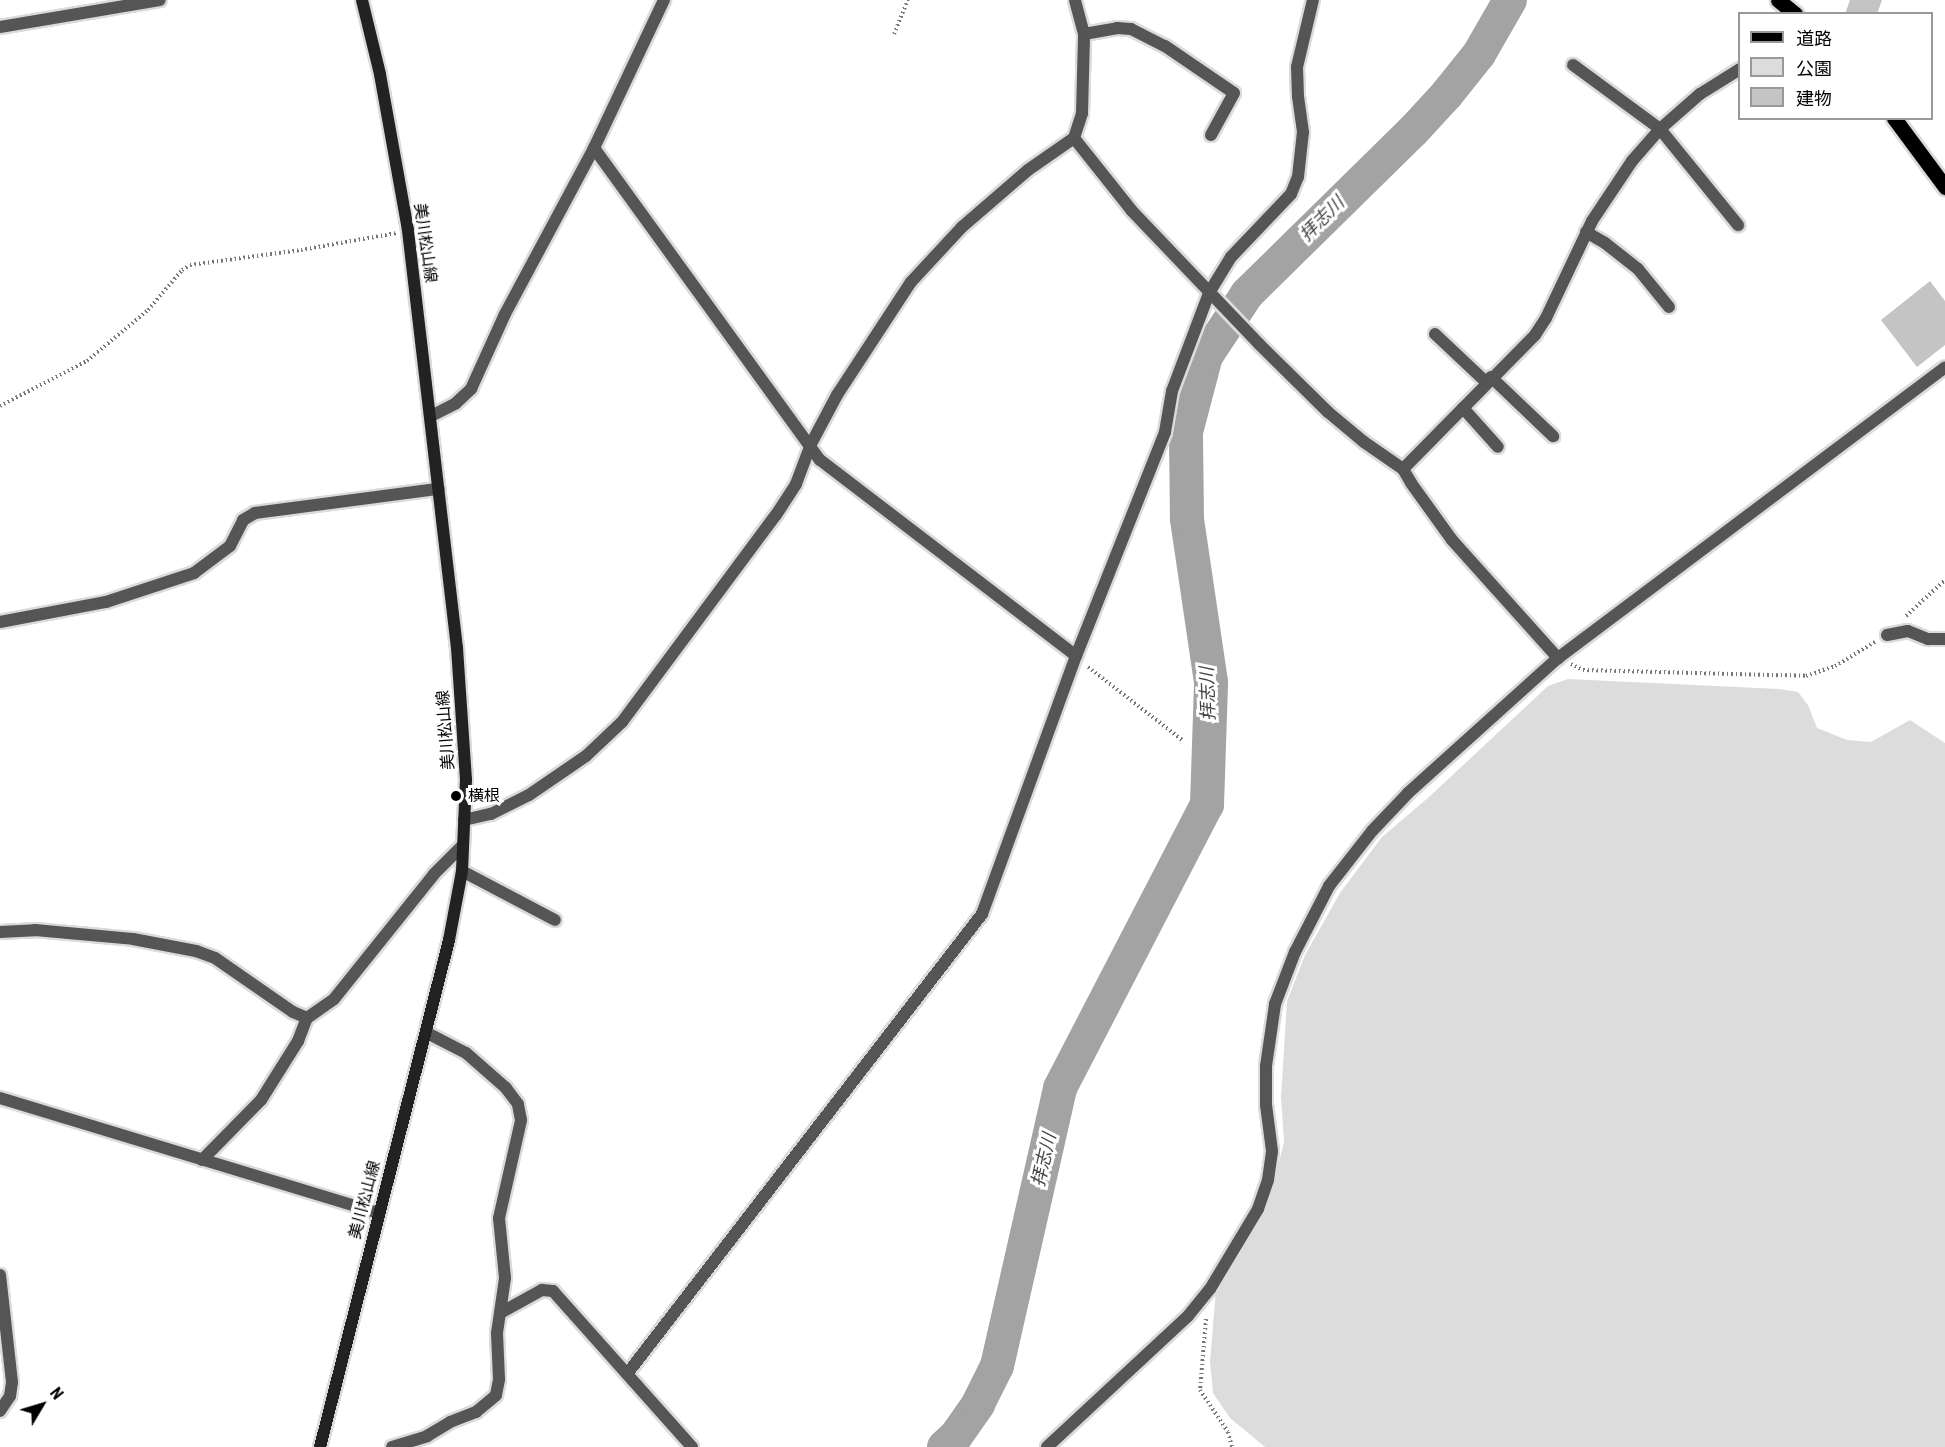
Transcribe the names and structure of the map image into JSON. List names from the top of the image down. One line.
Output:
{"streets":{"main road":["美川松山線"]},"water":["拝志川"],"places":["横根"],"legend":["道路","公園","建物"],"north":"top right"}
